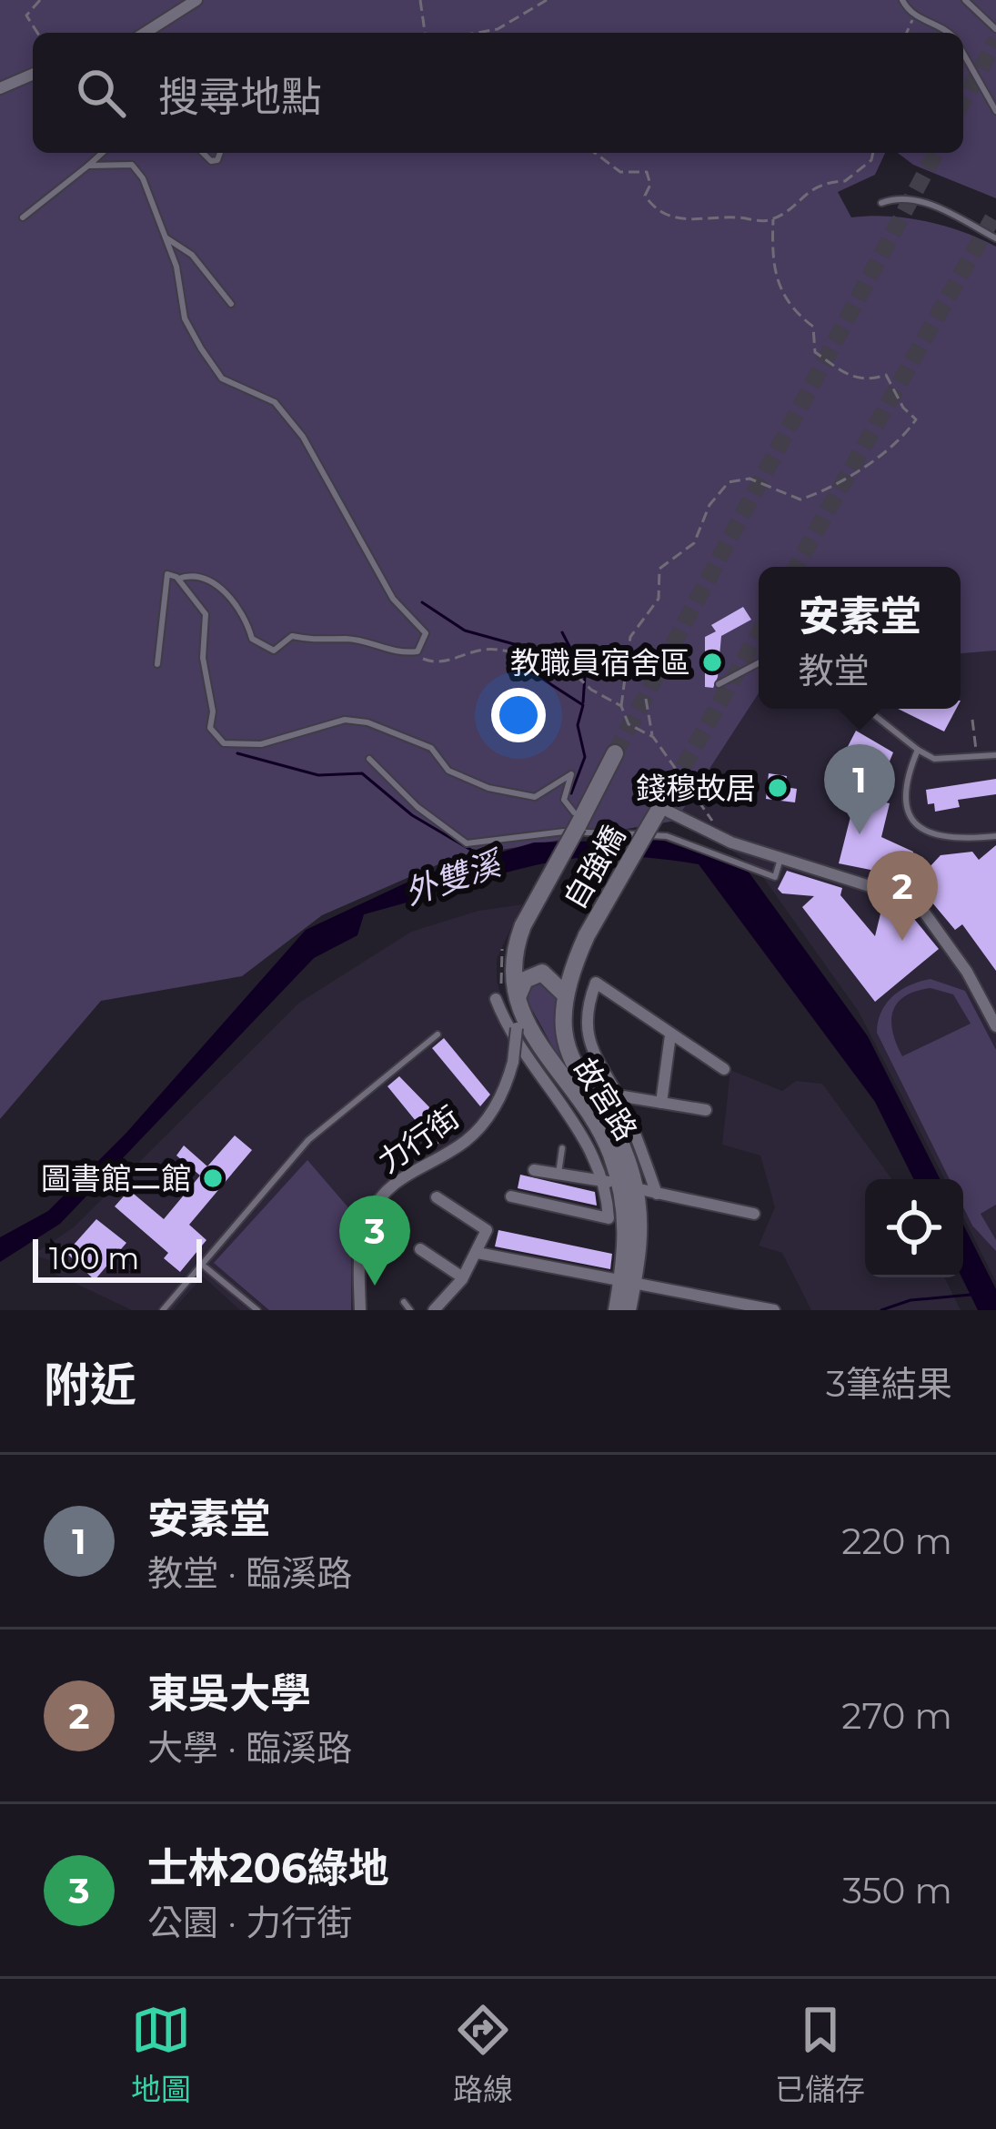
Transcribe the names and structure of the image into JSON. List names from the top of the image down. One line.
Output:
{"streets":{"main road":["自強橋","故宮路"],"street":["力行街"]},"crossings":[["自強橋","故宮路"],["自強橋","力行街"],["故宮路","力行街"]],"water":["外雙溪"],"places":["教職員宿舍區","錢穆故居","圖書館二館"],"scale_bar":"100 m","page":{"search":"搜尋地點","popup":["安素堂","教堂"],"pins":["1","2","3"],"scale":"100 m","heading":["附近","3筆結果"],"list":[{"mark":"1","name":"安素堂","note":"教堂 · 臨溪路","value":"220 m"},{"mark":"2","name":"東吳大學","note":"大學 · 臨溪路","value":"270 m"},{"mark":"3","name":"士林206綠地","note":"公園 · 力行街","value":"350 m"}],"nav":["地圖","路線","已儲存"]}}
